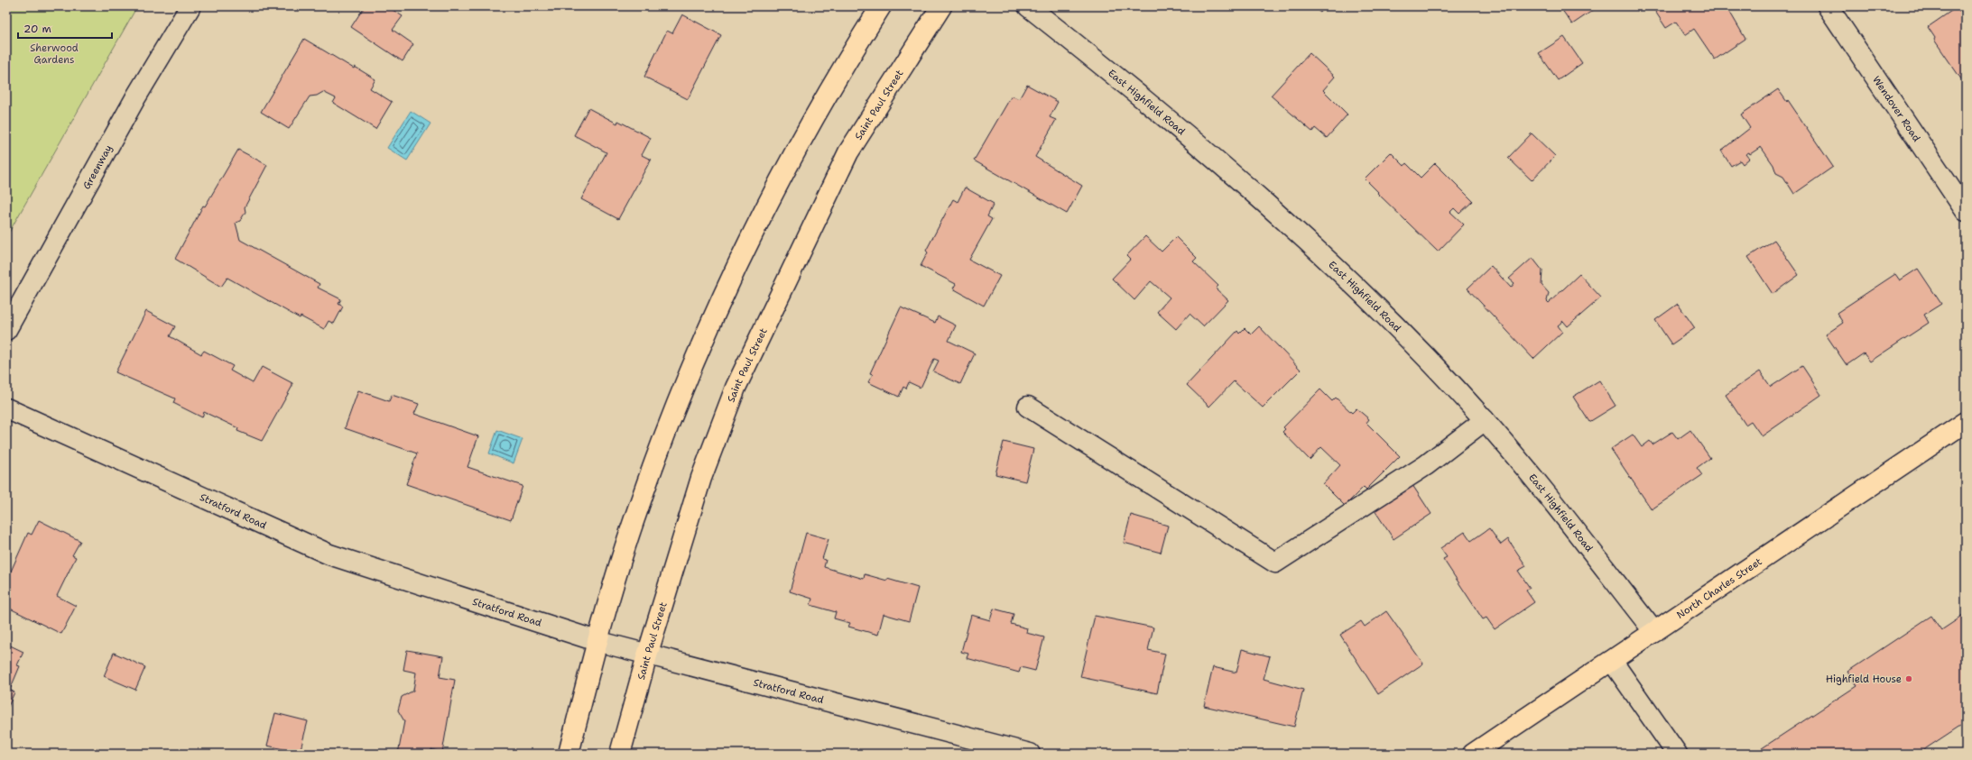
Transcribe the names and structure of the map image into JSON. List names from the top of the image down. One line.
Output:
{"streets":{"main road":["Saint Paul Street","North Charles Street"],"street":["East Highfield Road","Wendover Road","Greenway","Stratford Road"]},"crossings":[["East Highfield Road","North Charles Street"],["Saint Paul Street","Stratford Road"]],"parks":["Sherwood Gardens"],"places":["Highfield House"],"scale_bar":"20 m"}
